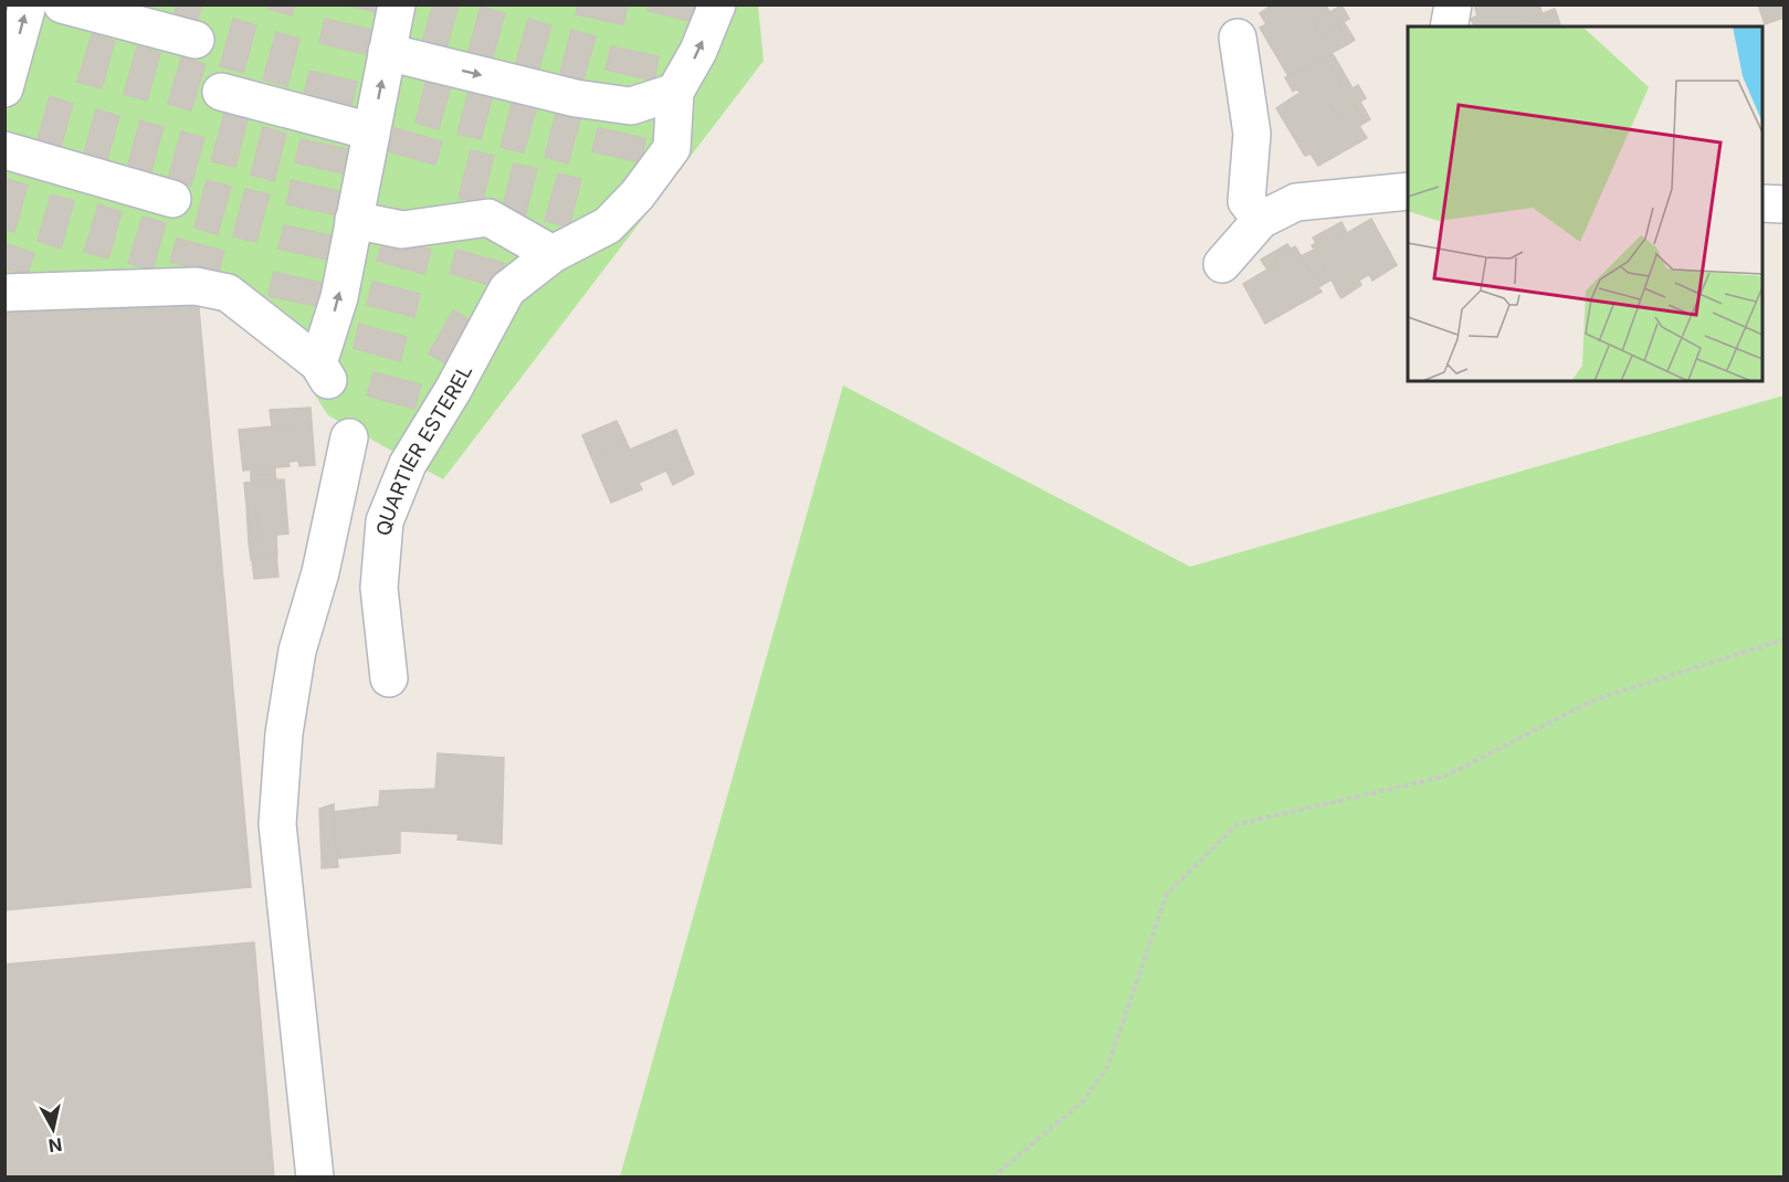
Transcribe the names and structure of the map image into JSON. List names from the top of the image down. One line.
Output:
{"streets":{"street":["QUARTIER ESTEREL"]},"north":"bottom"}
